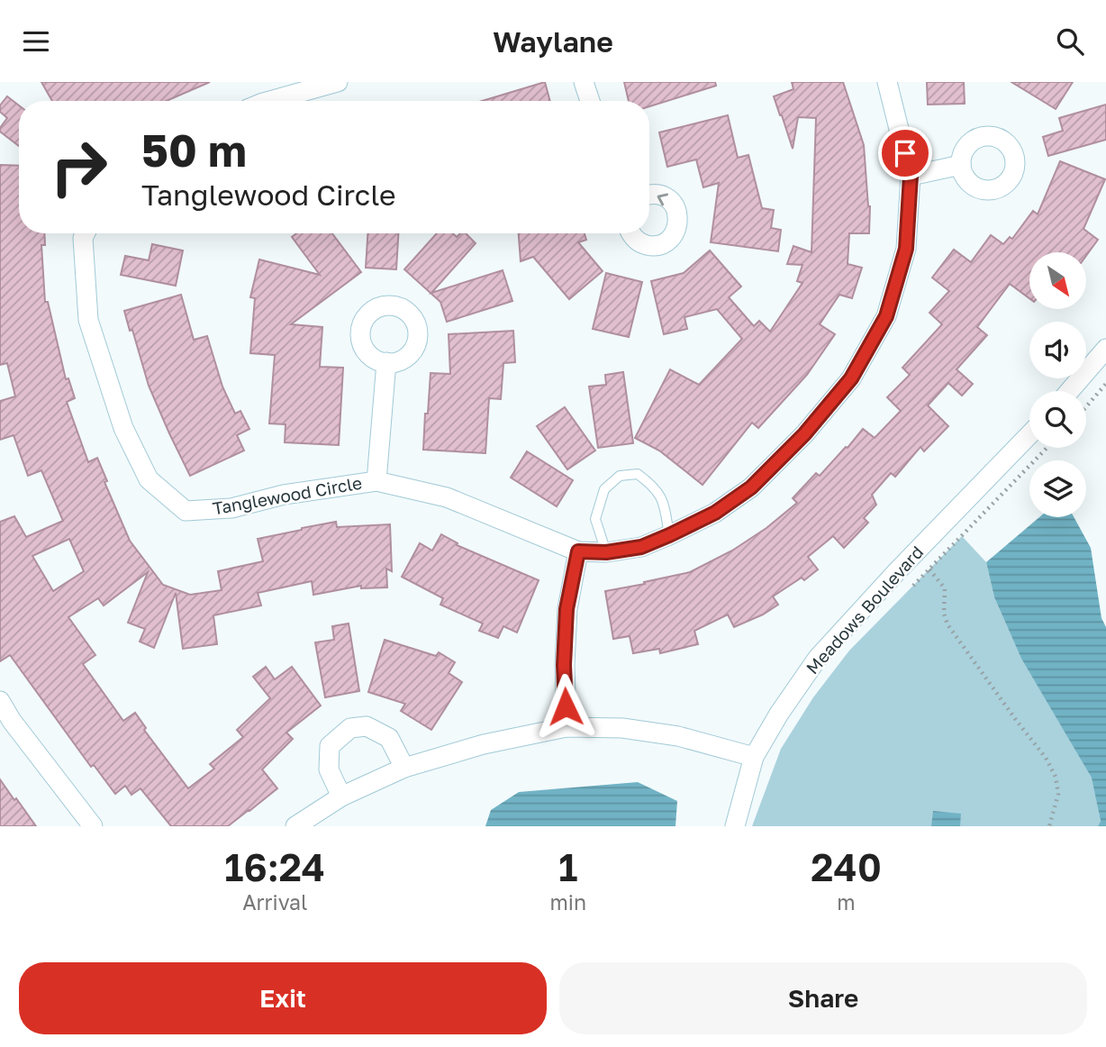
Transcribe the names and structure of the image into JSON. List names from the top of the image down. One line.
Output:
{"streets":{"street":["Tanglewood Circle","Meadows Boulevard"]},"north":"bottom right","page":{"header":"Waylane","turn":["50 m","Tanglewood Circle"],"eta":["16:24","Arrival","1","min","240","m"],"buttons":["Exit","Share"]}}
